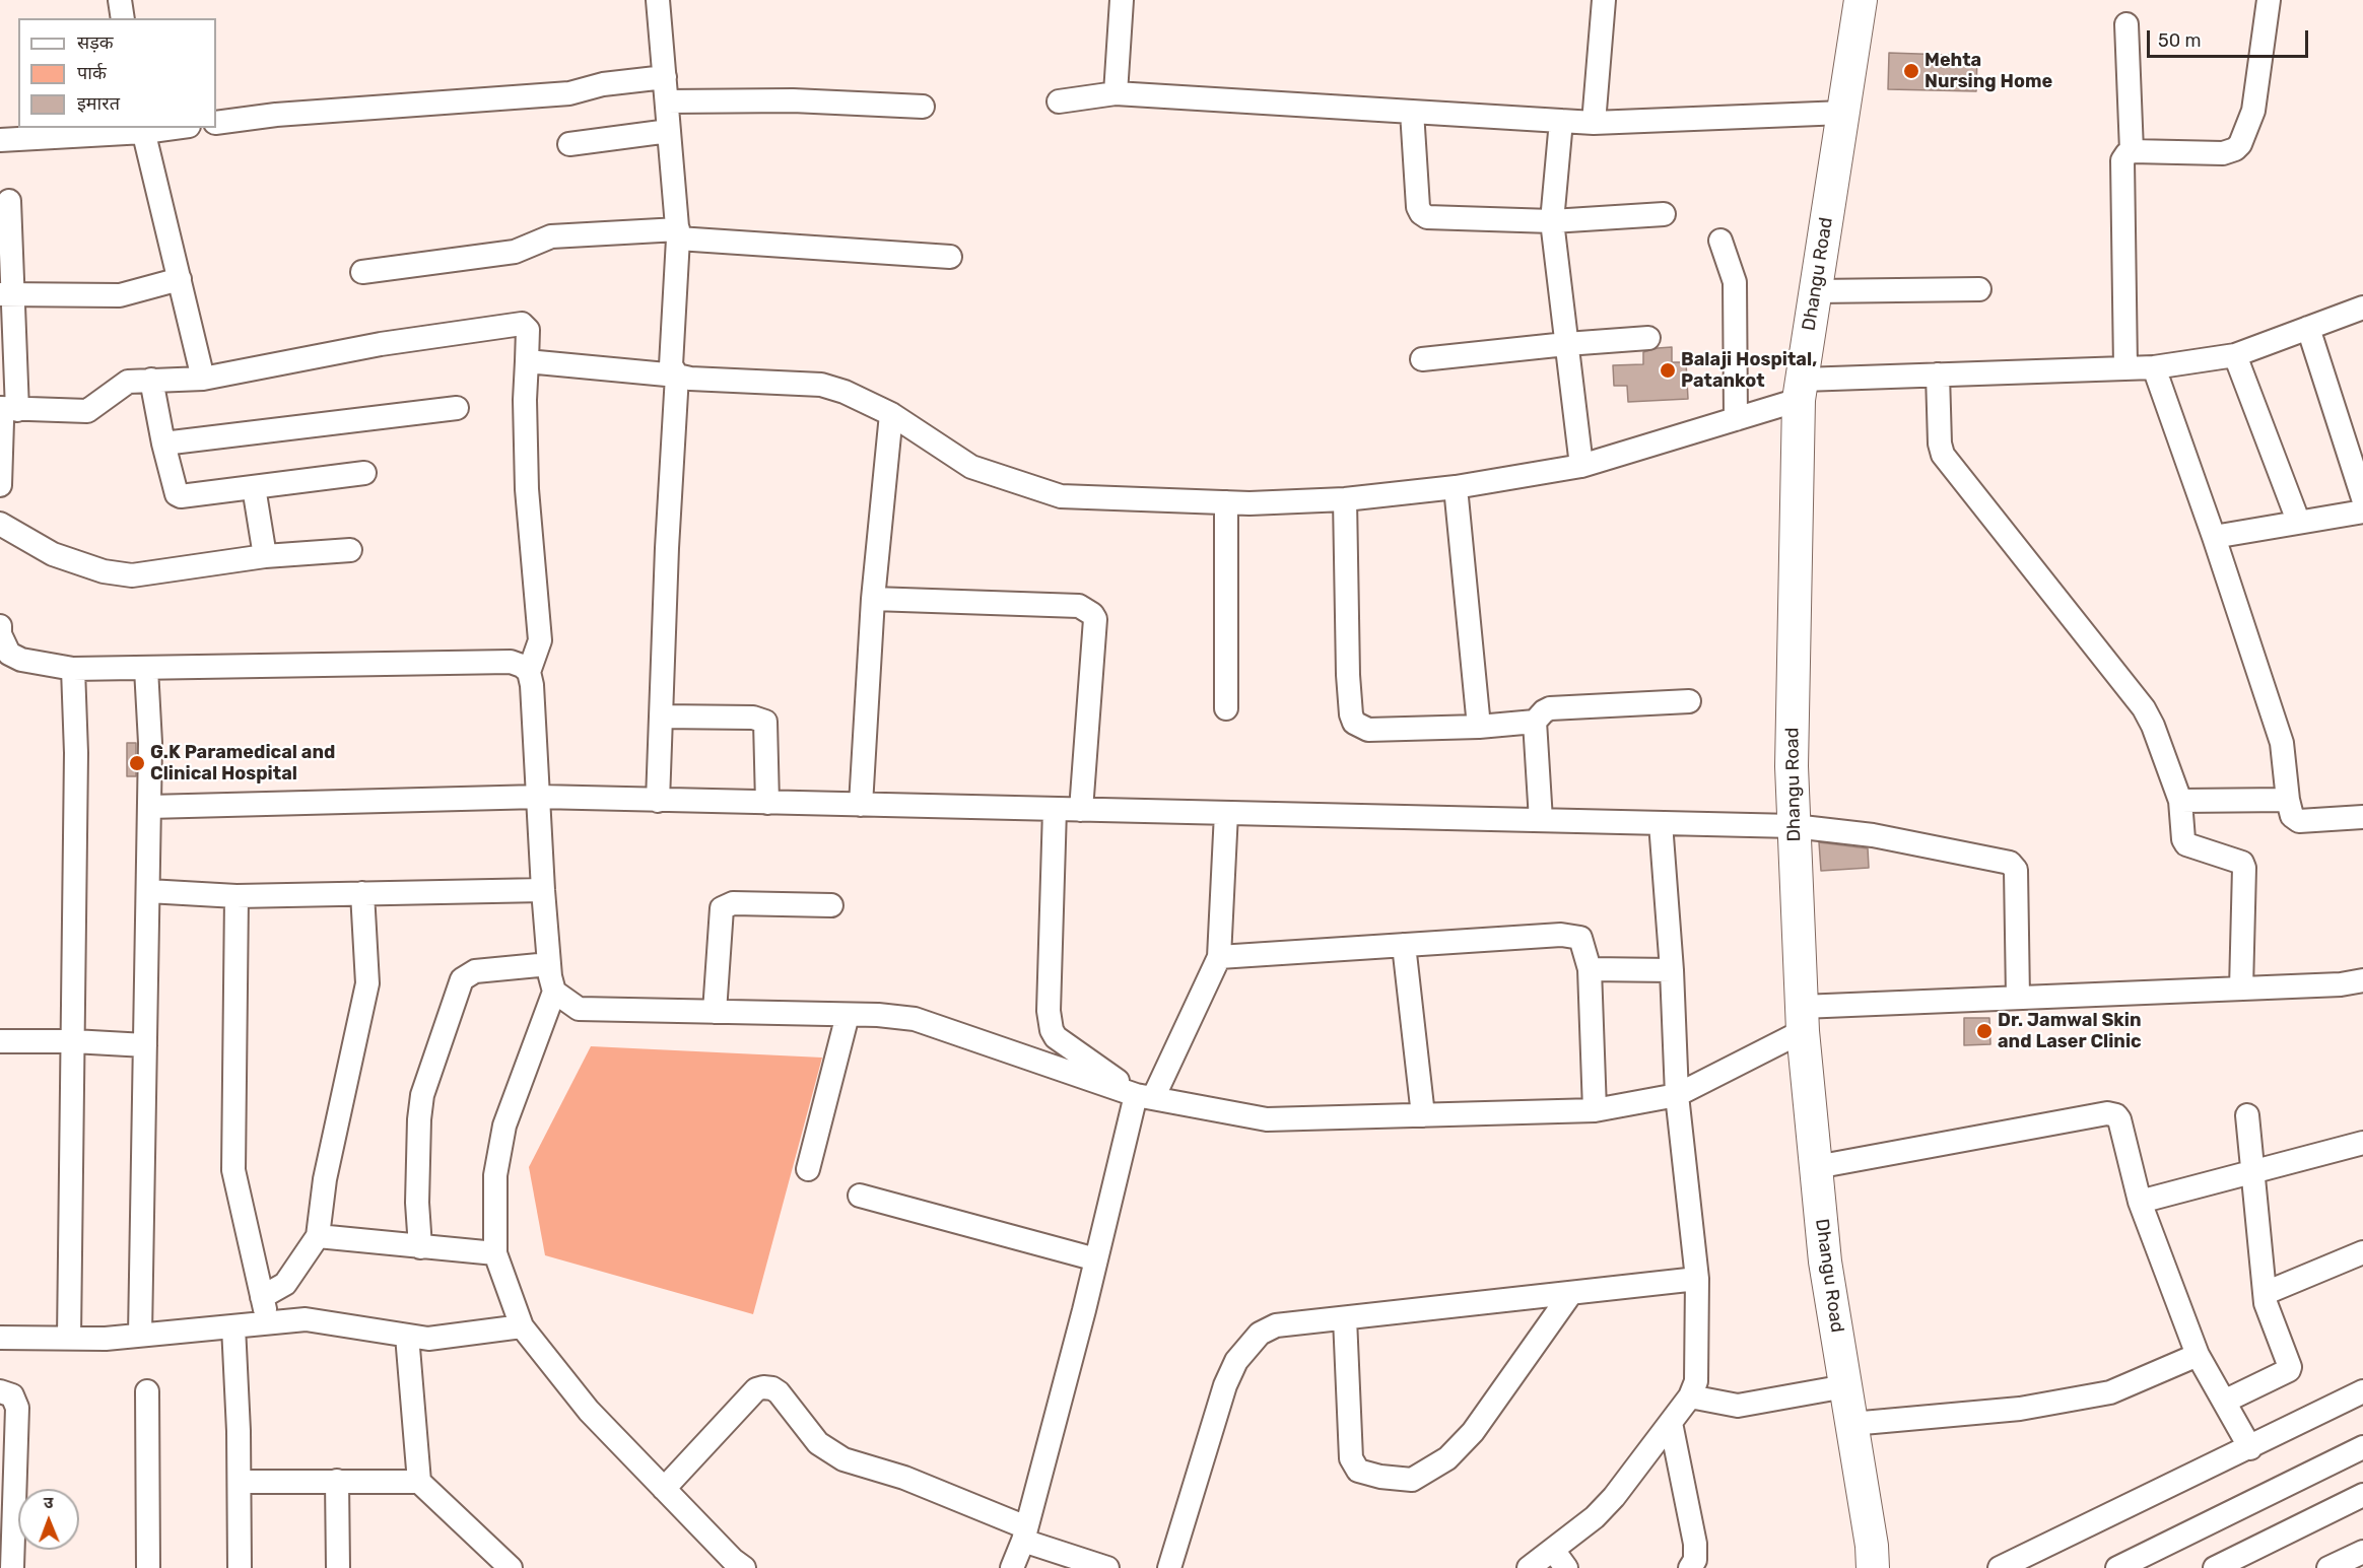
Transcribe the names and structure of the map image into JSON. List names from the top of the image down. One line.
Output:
{"streets":{"street":["Dhangu Road"]},"places":["Mehta Nursing Home","Balaji Hospital, Patankot","G.K Paramedical and Clinical Hospital","Dr. Jamwal Skin and Laser Clinic"],"legend":["सड़क","पार्क","इमारत"],"scale_bar":"50 m","north":"top"}
